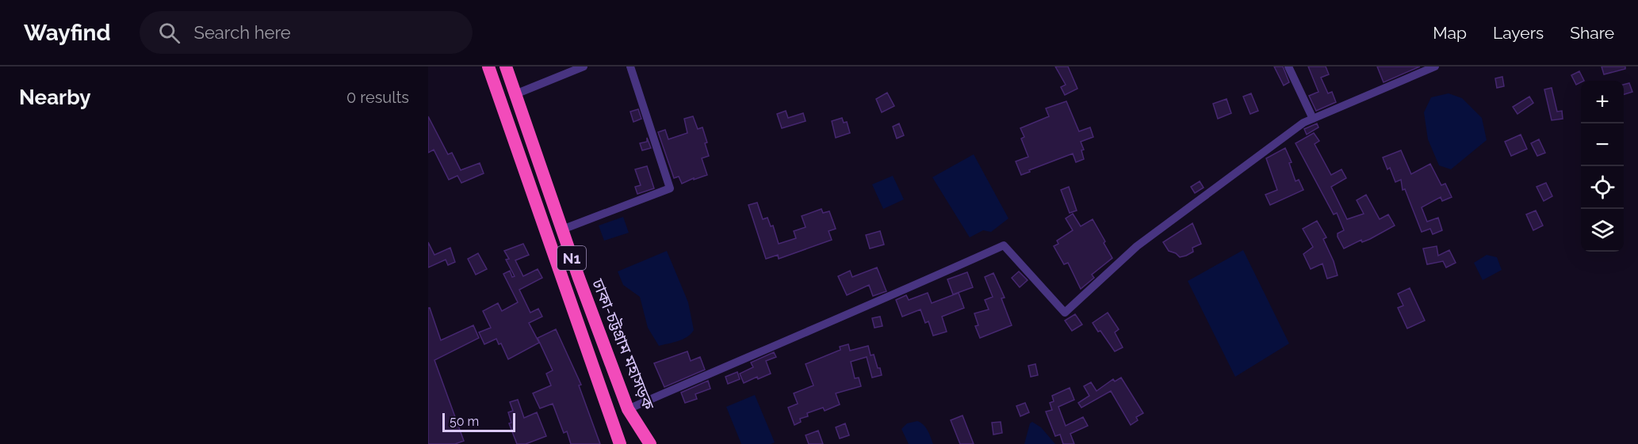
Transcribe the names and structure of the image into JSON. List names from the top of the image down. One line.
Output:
{"streets":{"highway":["N1","ঢাকা-চট্টগ্রাম মহাসড়ক"]},"scale_bar":"50 m","page":{"header":"Wayfind","search":"Search here","nav":["Map","Layers","Share"],"heading":["Nearby","0 results"],"map_buttons":["+","−"],"scale":"50 m"}}
